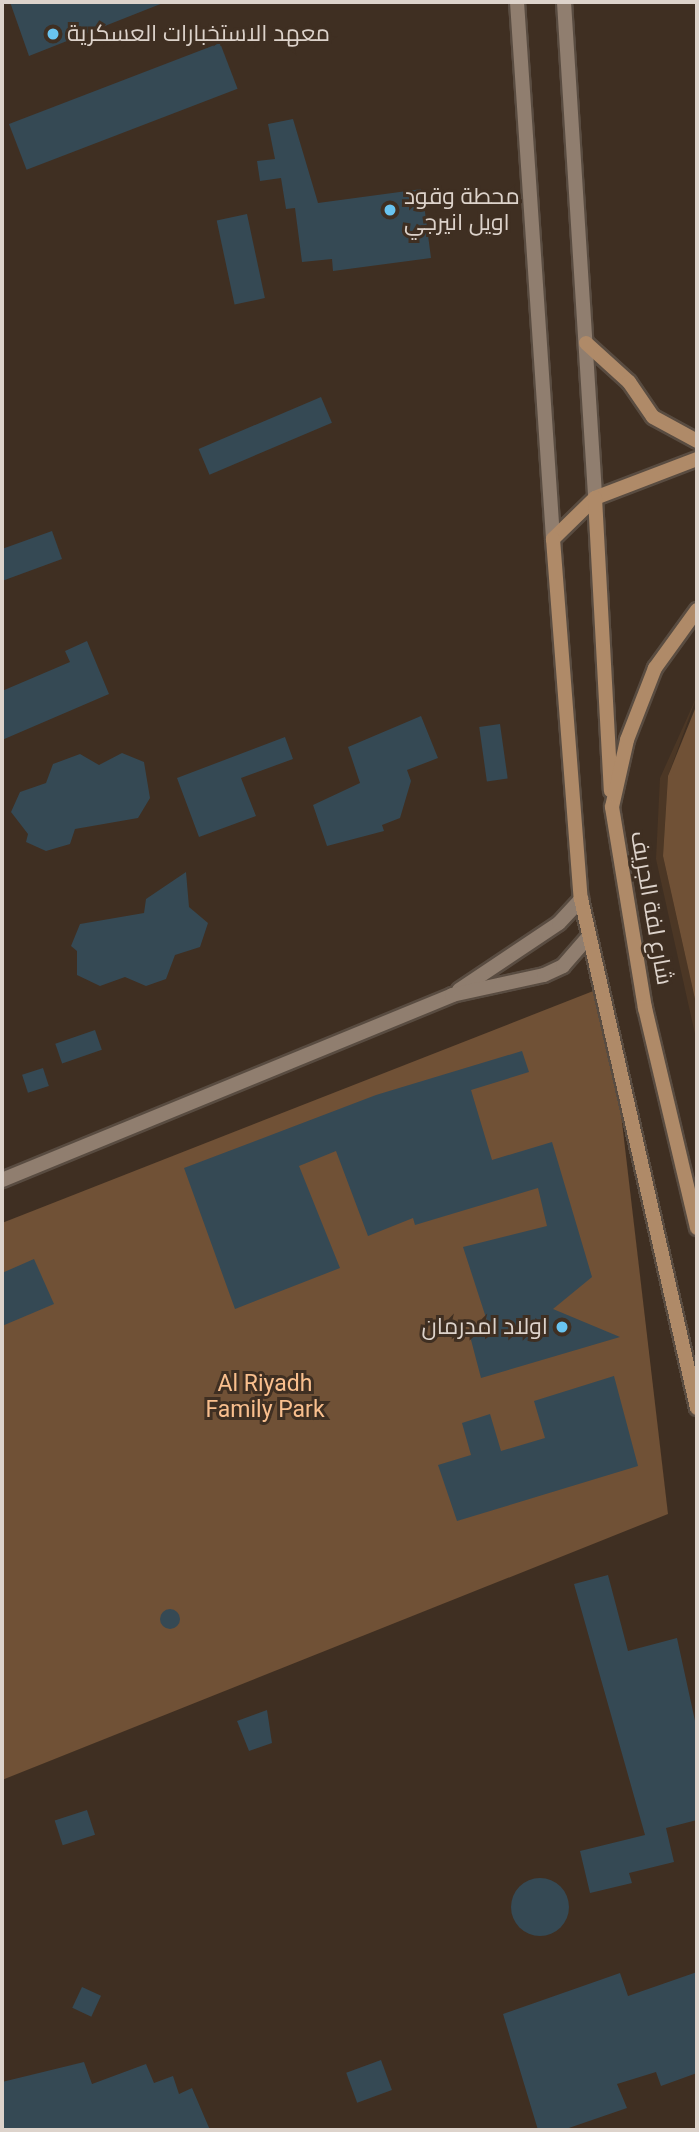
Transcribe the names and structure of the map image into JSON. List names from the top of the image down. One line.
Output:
{"streets":{"main road":["شارع لفة الجريف"]},"parks":["Al Riyadh Family Park"],"places":["معهد الاستخبارات العسكرية","محطة وقود اويل انيرجي","اولاد امدرمان"]}
